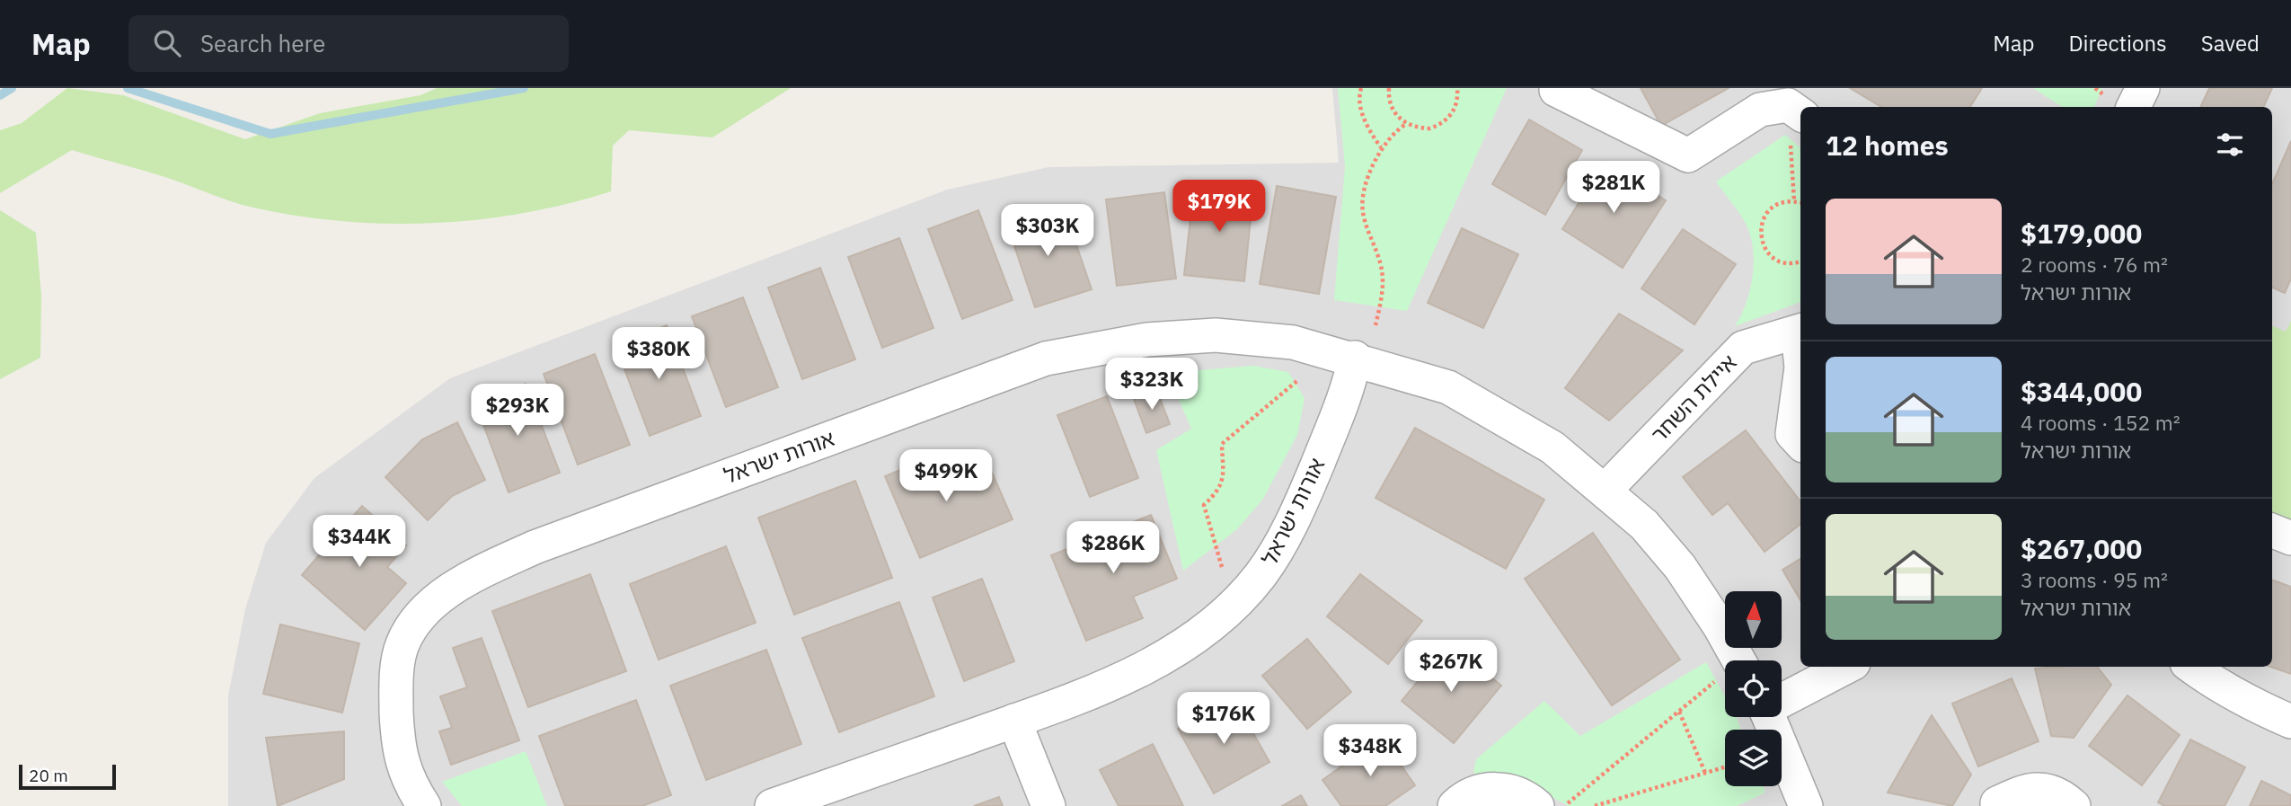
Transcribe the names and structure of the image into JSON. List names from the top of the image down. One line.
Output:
{"streets":{"street":["איילת השחר","אורות ישראל"]},"crossings":[["איילת השחר","אורות ישראל"]],"scale_bar":"20 m","north":"top","page":{"header":"Map","search":"Search here","nav":["Map","Directions","Saved"],"heading":"12 homes","price":["$281K","$179K","$303K","$380K","$323K","$293K","$499K","$344K","$286K","$267K","$176K","$348K"],"list":[{"name":"$179,000","note":"2 rooms · 76 m² · אורות ישראל"},{"name":"$344,000","note":"4 rooms · 152 m² · אורות ישראל"},{"name":"$267,000","note":"3 rooms · 95 m² · אורות ישראל"}],"scale":"20 m"}}
